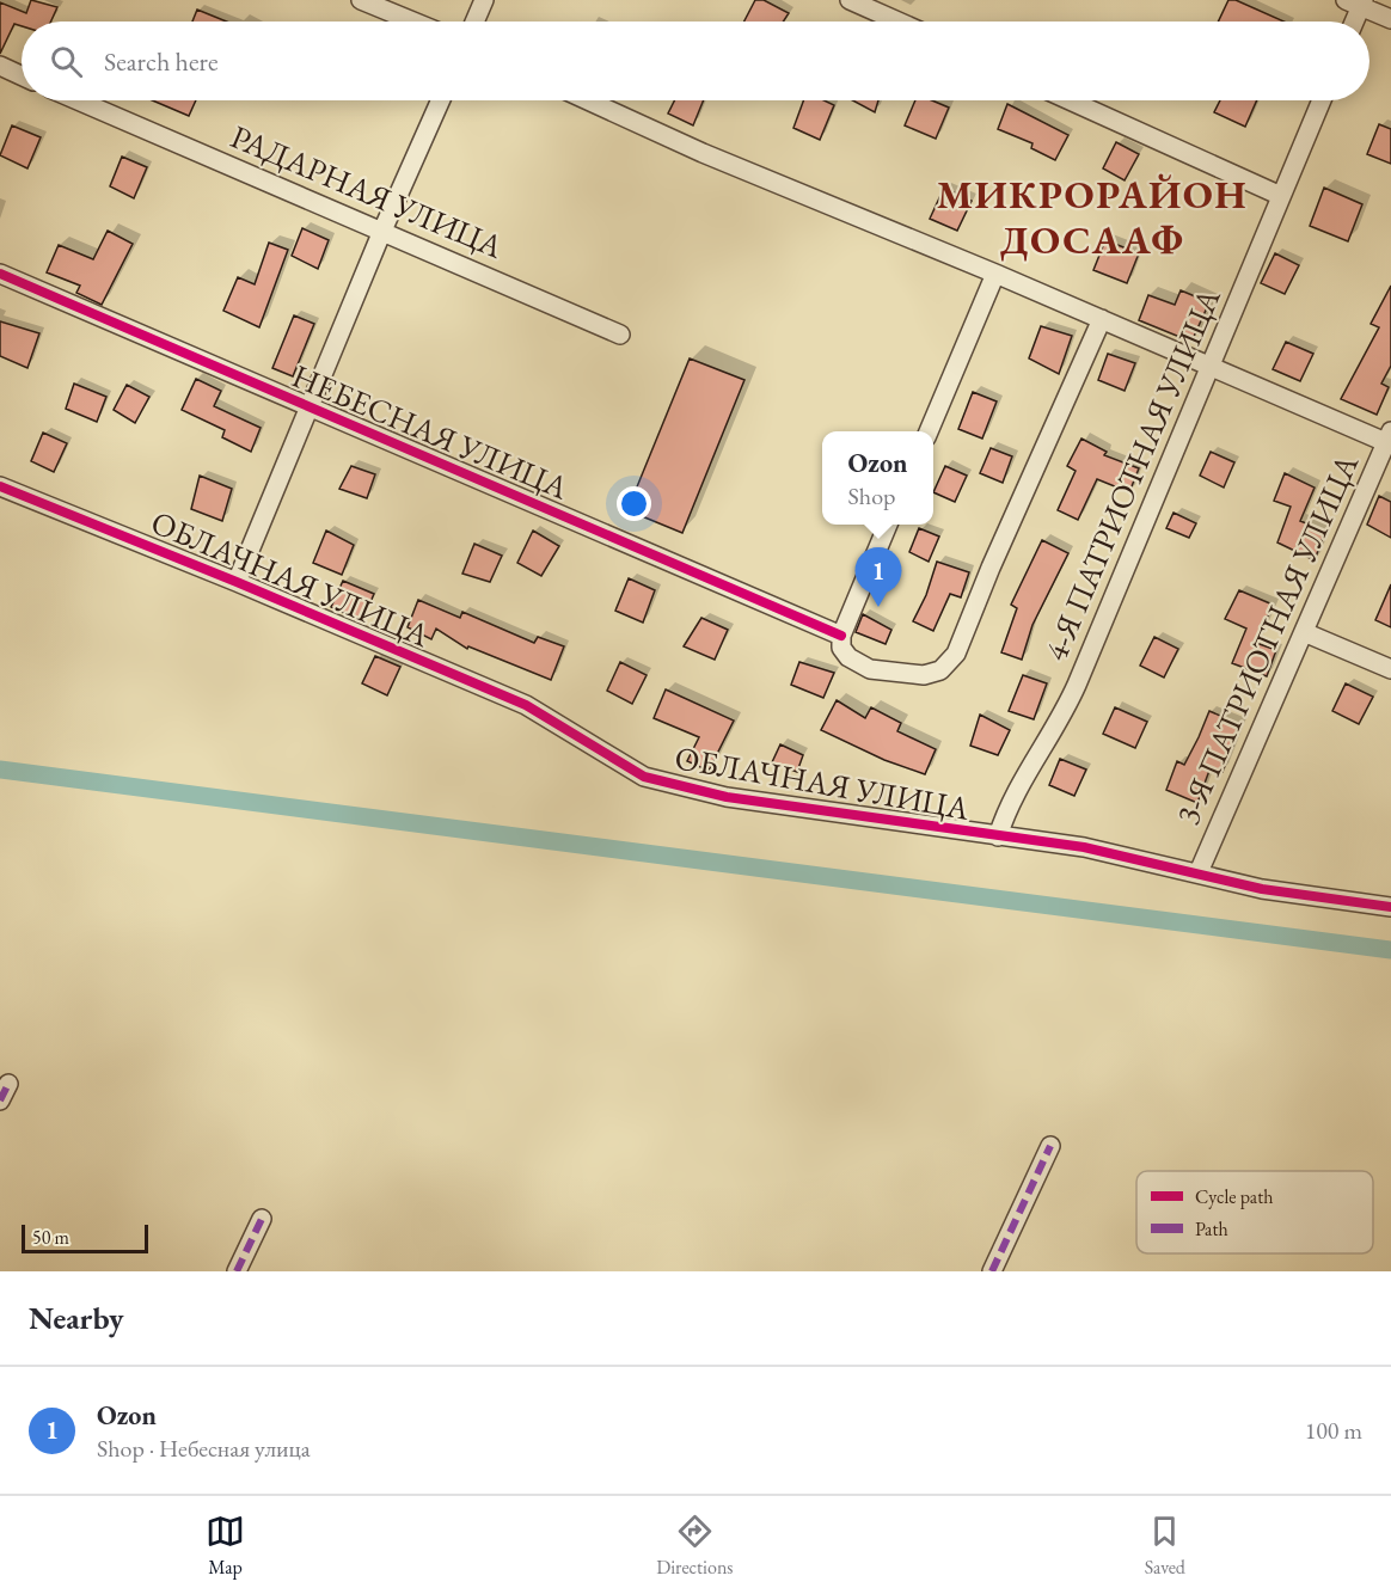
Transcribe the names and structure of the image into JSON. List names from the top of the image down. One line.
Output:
{"streets":{"street":["РАДАРНАЯ УЛИЦА","НЕБЕСНАЯ УЛИЦА","4-Я ПАТРИОТНАЯ УЛИЦА","ОБЛАЧНАЯ УЛИЦА","3-Я ПАТРИОТНАЯ УЛИЦА"]},"crossings":[["4-Я ПАТРИОТНАЯ УЛИЦА","ОБЛАЧНАЯ УЛИЦА"],["ОБЛАЧНАЯ УЛИЦА","3-Я ПАТРИОТНАЯ УЛИЦА"]],"districts":["МИКРОРАЙОН ДОСААФ"],"legend":["Cycle path","Path"],"scale_bar":"50 m","page":{"search":"Search here","popup":["Ozon","Shop"],"pins":"1","scale":"50 m","heading":"Nearby","list":[{"mark":"1","name":"Ozon","note":"Shop · Небесная улица","value":"100 m"}],"nav":["Map","Directions","Saved"]}}
